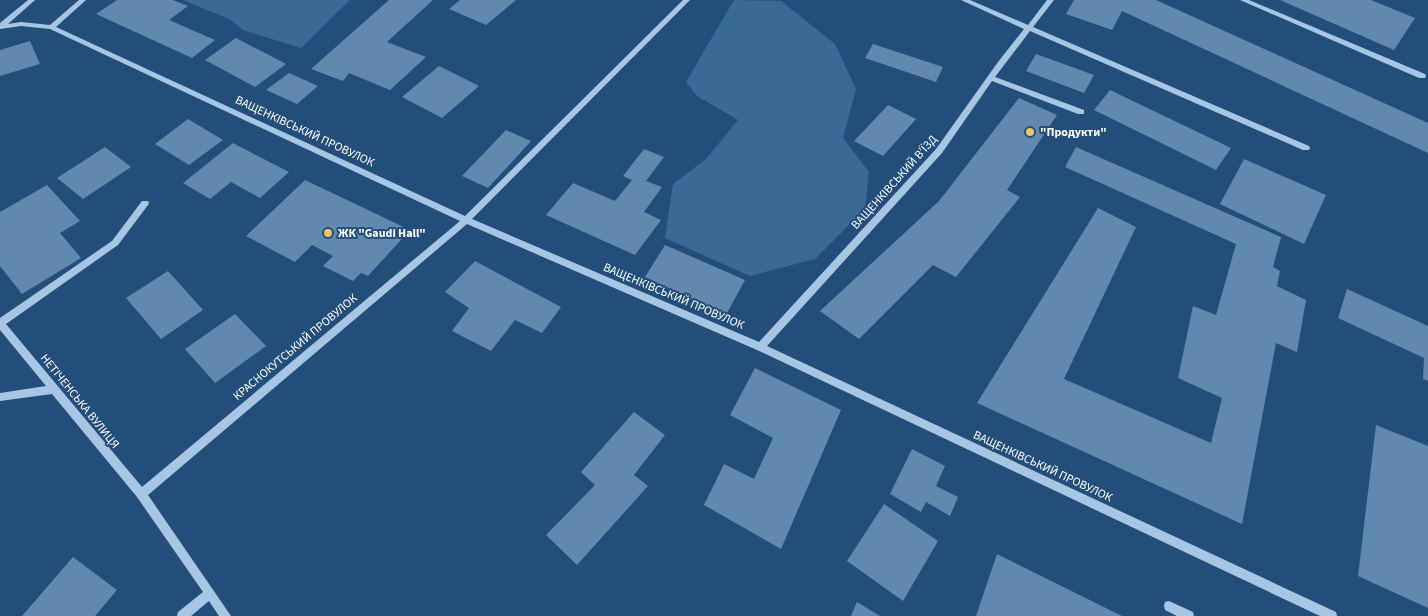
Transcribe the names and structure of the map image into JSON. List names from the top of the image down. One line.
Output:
{"streets":{"street":["ВАЩЕНКІВСЬКИЙ ПРОВУЛОК","ВАЩЕНКІВСЬКИЙ В’ЇЗД","КРАСНОКУТСЬКИЙ ПРОВУЛОК","НЕТІЧЕНСЬКА ВУЛИЦЯ"]},"crossings":[["ВАЩЕНКІВСЬКИЙ ПРОВУЛОК","ВАЩЕНКІВСЬКИЙ В’ЇЗД"],["ВАЩЕНКІВСЬКИЙ ПРОВУЛОК","КРАСНОКУТСЬКИЙ ПРОВУЛОК"],["КРАСНОКУТСЬКИЙ ПРОВУЛОК","НЕТІЧЕНСЬКА ВУЛИЦЯ"]],"places":["\"Продукти\"","ЖК \"Gaudi Hall\""]}
